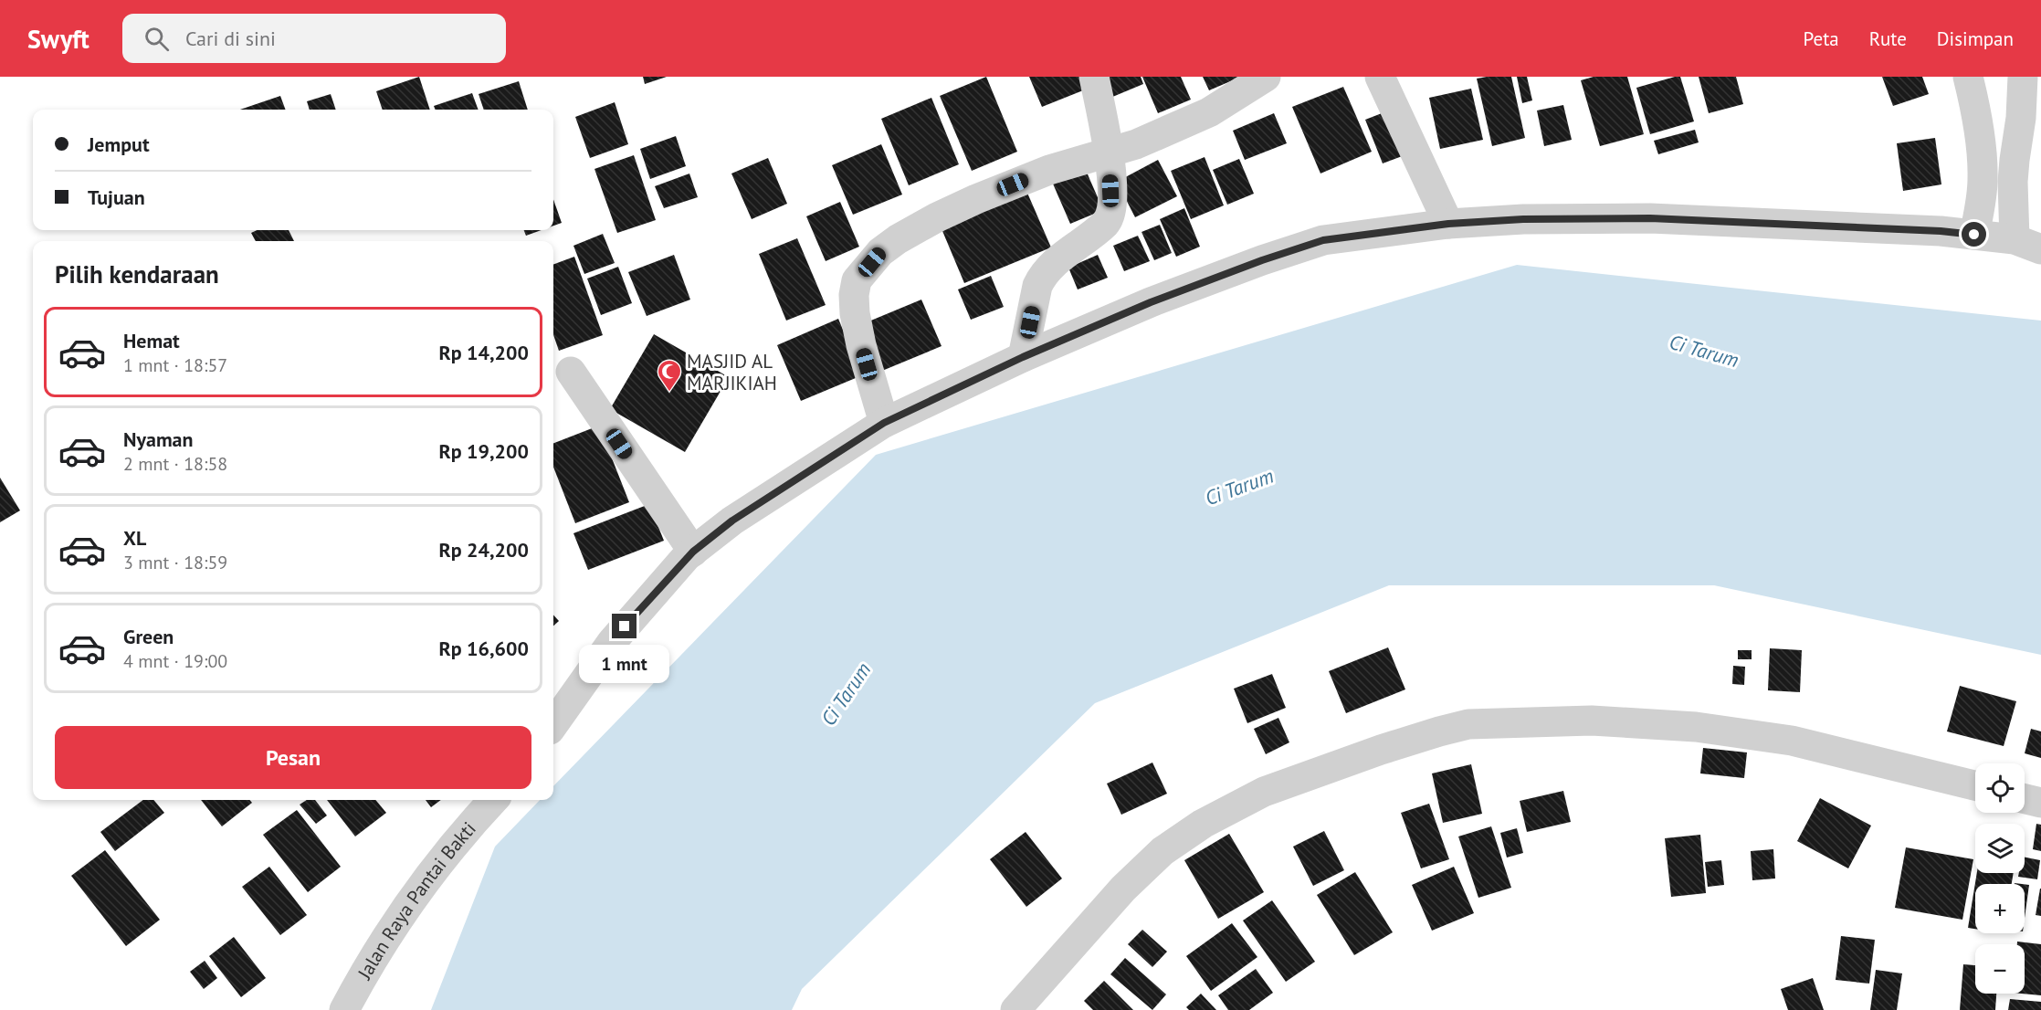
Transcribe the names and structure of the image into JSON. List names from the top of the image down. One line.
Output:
{"streets":{"street":["Jalan Raya Pantai Bakti"]},"water":["Ci Tarum"],"places":{"mosque":["MASJID AL MARJIKIAH"]},"page":{"header":"Swyft","search":"Cari di sini","nav":["Peta","Rute","Disimpan"],"banner":["Jemput","Tujuan"],"heading":"Pilih kendaraan","list":[{"name":"Hemat","note":"1 mnt · 18:57","value":"Rp 14,200"},{"name":"Nyaman","note":"2 mnt · 18:58","value":"Rp 19,200"},{"name":"XL","note":"3 mnt · 18:59","value":"Rp 24,200"},{"name":"Green","note":"4 mnt · 19:00","value":"Rp 16,600"}],"bubble":"1 mnt","buttons":"Pesan","map_buttons":["+","−"]}}
